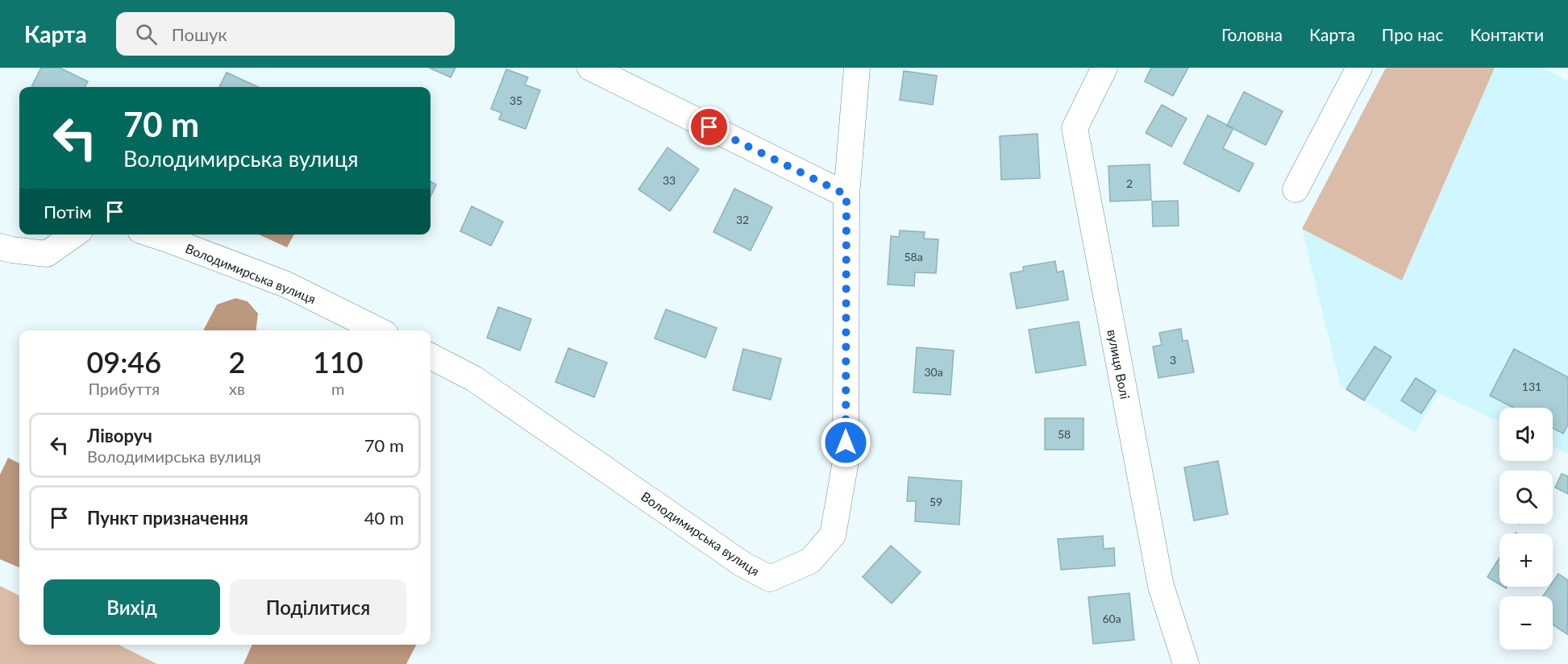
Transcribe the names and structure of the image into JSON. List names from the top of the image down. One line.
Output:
{"streets":{"street":["Володимирська вулиця","вулиця Волі"]},"house_numbers":["35","33","2","32","58а","3","30а","131","58","59","60а"],"page":{"header":"Карта","search":"Пошук","nav":["Головна","Карта","Про нас","Контакти"],"turn":["70 m","Володимирська вулиця"],"then":"Потім","eta":["09:46","Прибуття","2","хв","110","m"],"map_buttons":["+","−"],"list":[{"name":"Ліворуч","note":"Володимирська вулиця","value":"70 m"},{"name":"Пункт призначення","value":"40 m"}],"buttons":["Вихід","Поділитися"]}}
